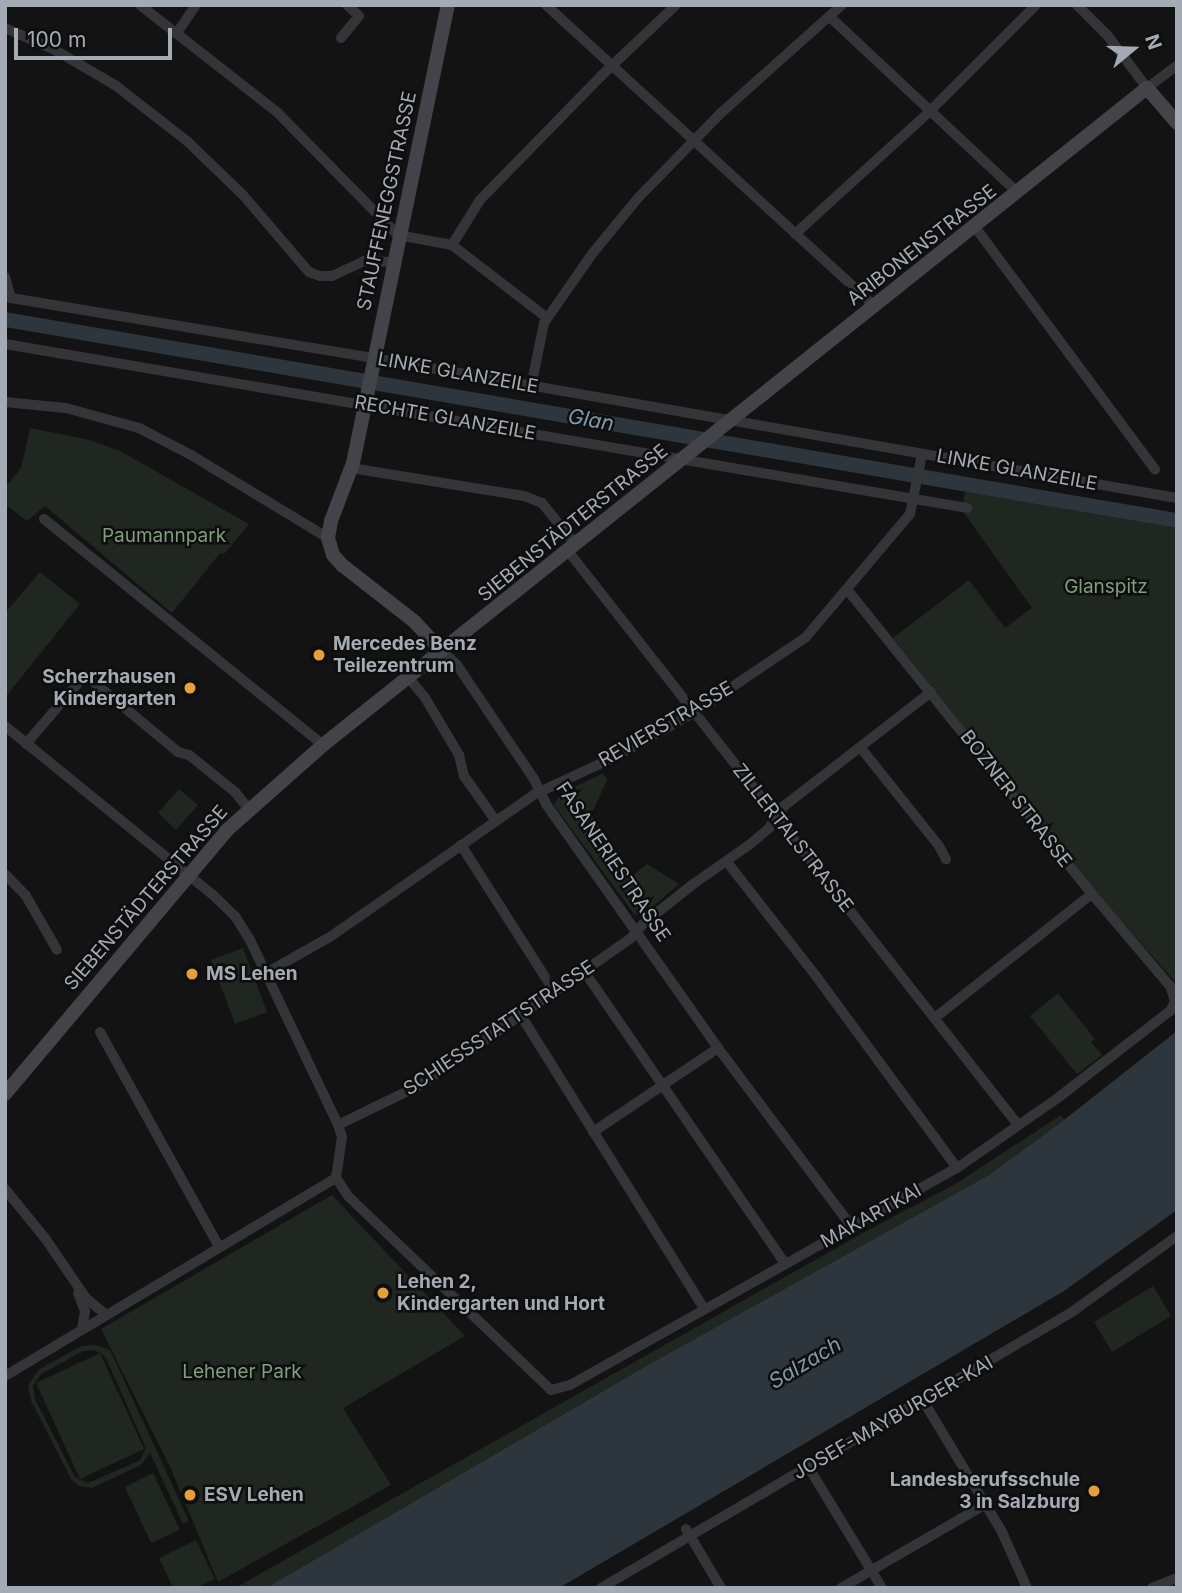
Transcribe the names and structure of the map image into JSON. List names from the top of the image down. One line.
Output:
{"streets":{"street":["STAUFFENEGGSTRASSE","ARIBONENSTRASSE","LINKE GLANZEILE","RECHTE GLANZEILE","SIEBENSTÄDTERSTRASSE","REVIERSTRASSE","BOZNER STRASSE","ZILLERTALSTRASSE","FASANERIESTRASSE","SCHIESSSTATTSTRASSE","MAKARTKAI","JOSEF-MAYBURGER-KAI"]},"crossings":[["STAUFFENEGGSTRASSE","LINKE GLANZEILE"],["STAUFFENEGGSTRASSE","RECHTE GLANZEILE"],["ARIBONENSTRASSE","LINKE GLANZEILE"],["ARIBONENSTRASSE","RECHTE GLANZEILE"],["ARIBONENSTRASSE","SIEBENSTÄDTERSTRASSE"],["LINKE GLANZEILE","REVIERSTRASSE"],["RECHTE GLANZEILE","SIEBENSTÄDTERSTRASSE"],["RECHTE GLANZEILE","REVIERSTRASSE"],["SIEBENSTÄDTERSTRASSE","ZILLERTALSTRASSE"],["SIEBENSTÄDTERSTRASSE","FASANERIESTRASSE"],["REVIERSTRASSE","BOZNER STRASSE"],["REVIERSTRASSE","ZILLERTALSTRASSE"],["REVIERSTRASSE","FASANERIESTRASSE"],["BOZNER STRASSE","SCHIESSSTATTSTRASSE"],["BOZNER STRASSE","MAKARTKAI"],["ZILLERTALSTRASSE","SCHIESSSTATTSTRASSE"],["ZILLERTALSTRASSE","MAKARTKAI"],["FASANERIESTRASSE","SCHIESSSTATTSTRASSE"],["FASANERIESTRASSE","MAKARTKAI"]],"water":["Glan","Salzach"],"parks":["Paumannpark","Glanspitz","Lehener Park"],"places":["Mercedes Benz Teilezentrum","Scherzhausen Kindergarten","MS Lehen","Lehen 2, Kindergarten und Hort","Landesberufsschule 3 in Salzburg","ESV Lehen"],"scale_bar":"100 m","north":"right"}
